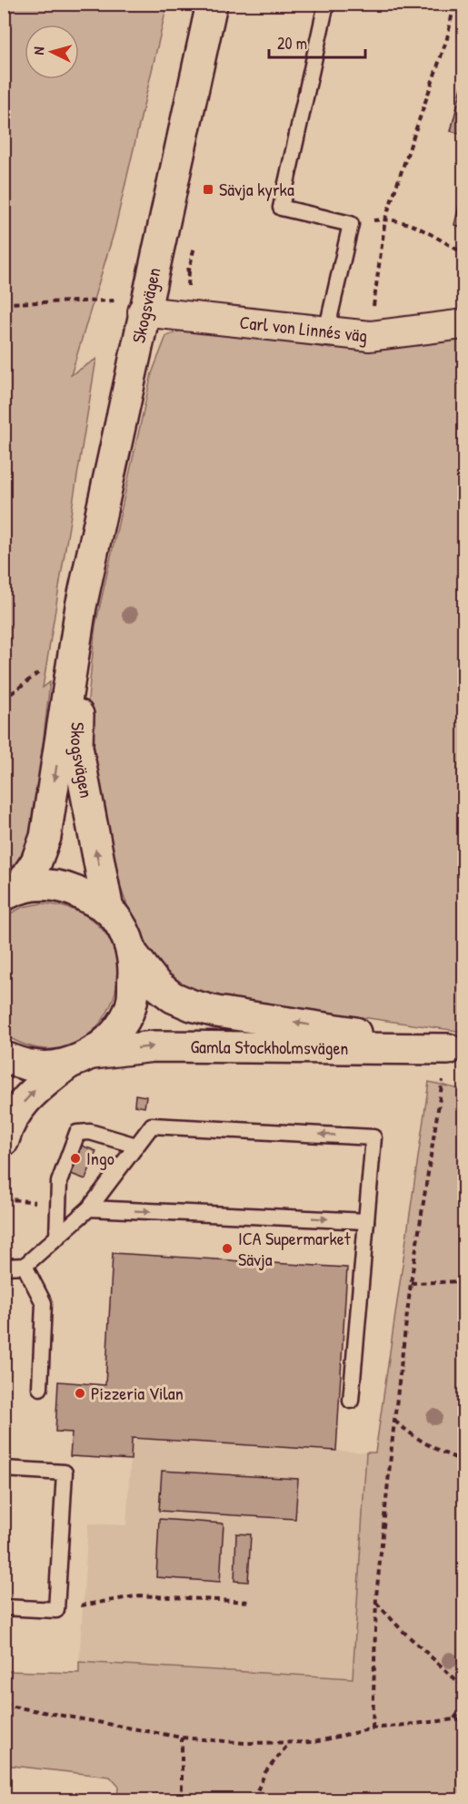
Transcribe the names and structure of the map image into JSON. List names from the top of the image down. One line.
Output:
{"streets":{"street":["Skogsvägen","Carl von Linnés väg","Gamla Stockholmsvägen"]},"crossings":[["Skogsvägen","Carl von Linnés väg"]],"places":{"transit":["Sävja kyrka"],"other":["Ingo","ICA Supermarket Sävja","Pizzeria Vilan"]},"scale_bar":"20 m","north":"left"}
